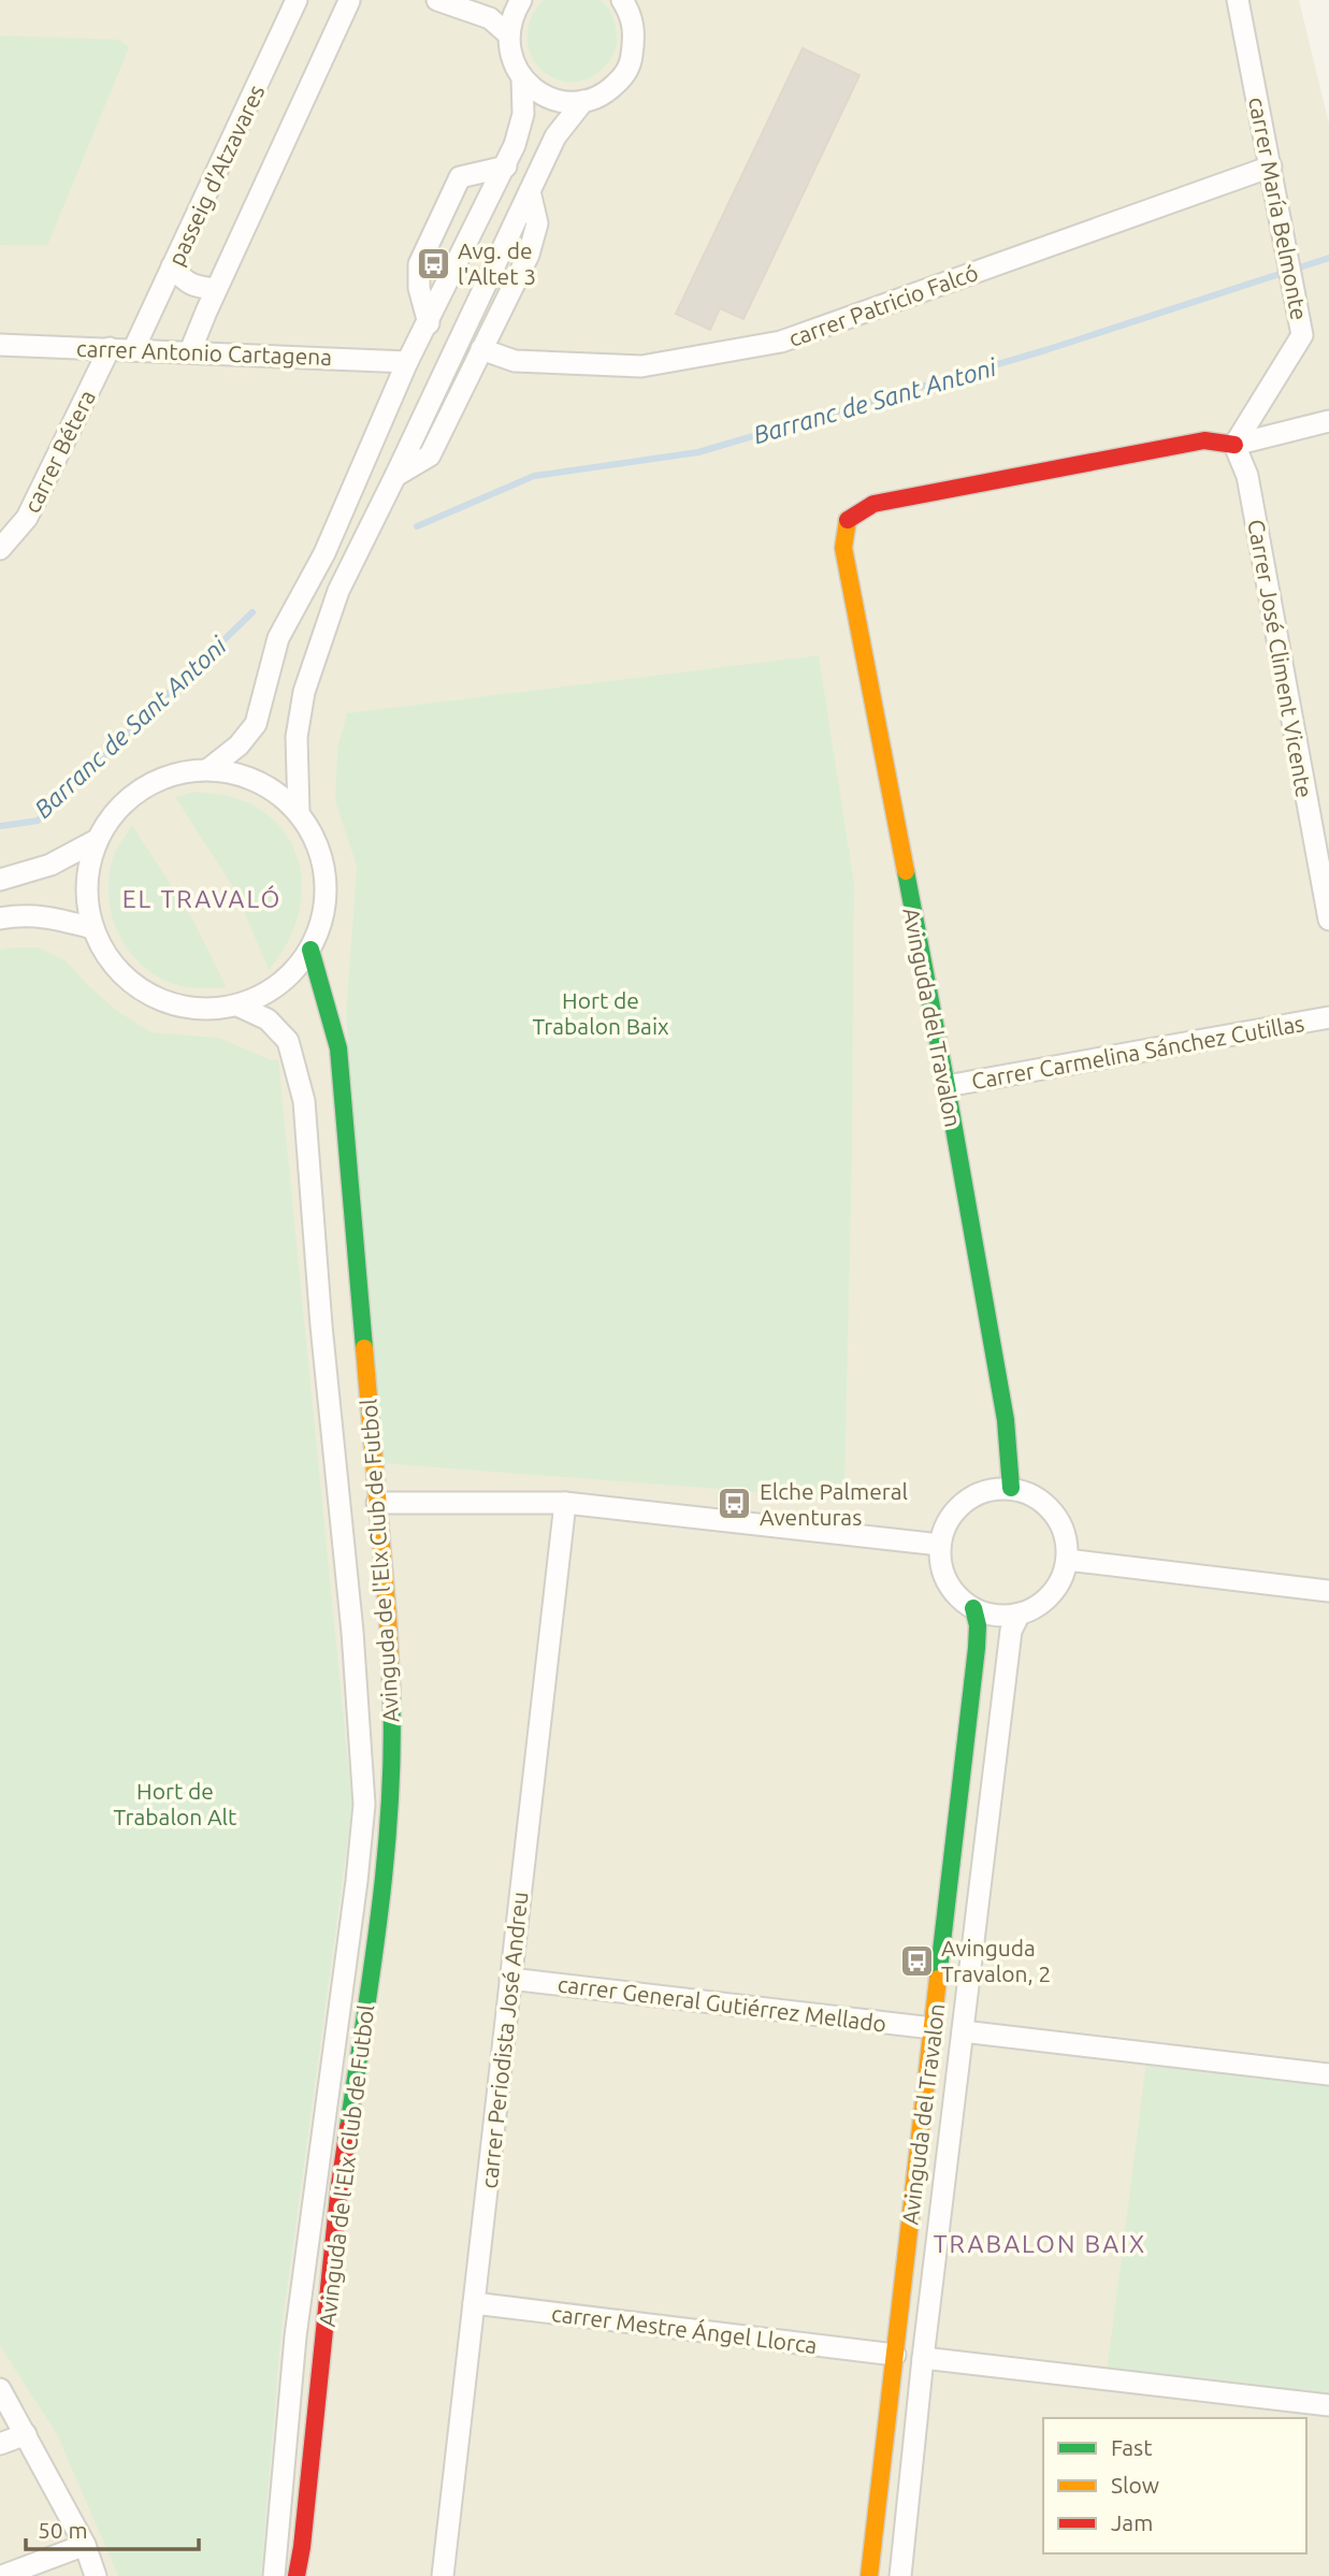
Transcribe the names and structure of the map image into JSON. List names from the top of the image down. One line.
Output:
{"streets":{"street":["passeig d'Atzavares","carrer María Belmonte","carrer Patricio Falcó","carrer Antonio Cartagena","carrer Bétera","Carrer José Climent Vicente","Avinguda del Travalon","Carrer Carmelina Sánchez Cutillas","Avinguda de l'Elx Club de Futbol","carrer General Gutiérrez Mellado","carrer Periodista José Andreu","carrer Mestre Ángel Llorca"]},"crossings":[["passeig d'Atzavares","carrer Antonio Cartagena"],["carrer María Belmonte","carrer Patricio Falcó"],["carrer María Belmonte","Carrer José Climent Vicente"],["carrer María Belmonte","Avinguda del Travalon"],["carrer Antonio Cartagena","carrer Bétera"],["Carrer José Climent Vicente","Avinguda del Travalon"],["Avinguda del Travalon","Carrer Carmelina Sánchez Cutillas"],["Avinguda del Travalon","carrer General Gutiérrez Mellado"],["Avinguda del Travalon","carrer Mestre Ángel Llorca"],["carrer General Gutiérrez Mellado","carrer Periodista José Andreu"],["carrer Periodista José Andreu","carrer Mestre Ángel Llorca"]],"districts":["EL TRAVALÓ","TRABALON BAIX"],"water":["Barranc de Sant Antoni"],"parks":["Hort de Trabalon Baix","Hort de Trabalon Alt"],"places":{"bus stop":["Avg. de l'Altet 3","Elche Palmeral Aventuras","Avinguda Travalon, 2"]},"legend":["Fast","Slow","Jam"],"scale_bar":"50 m"}
